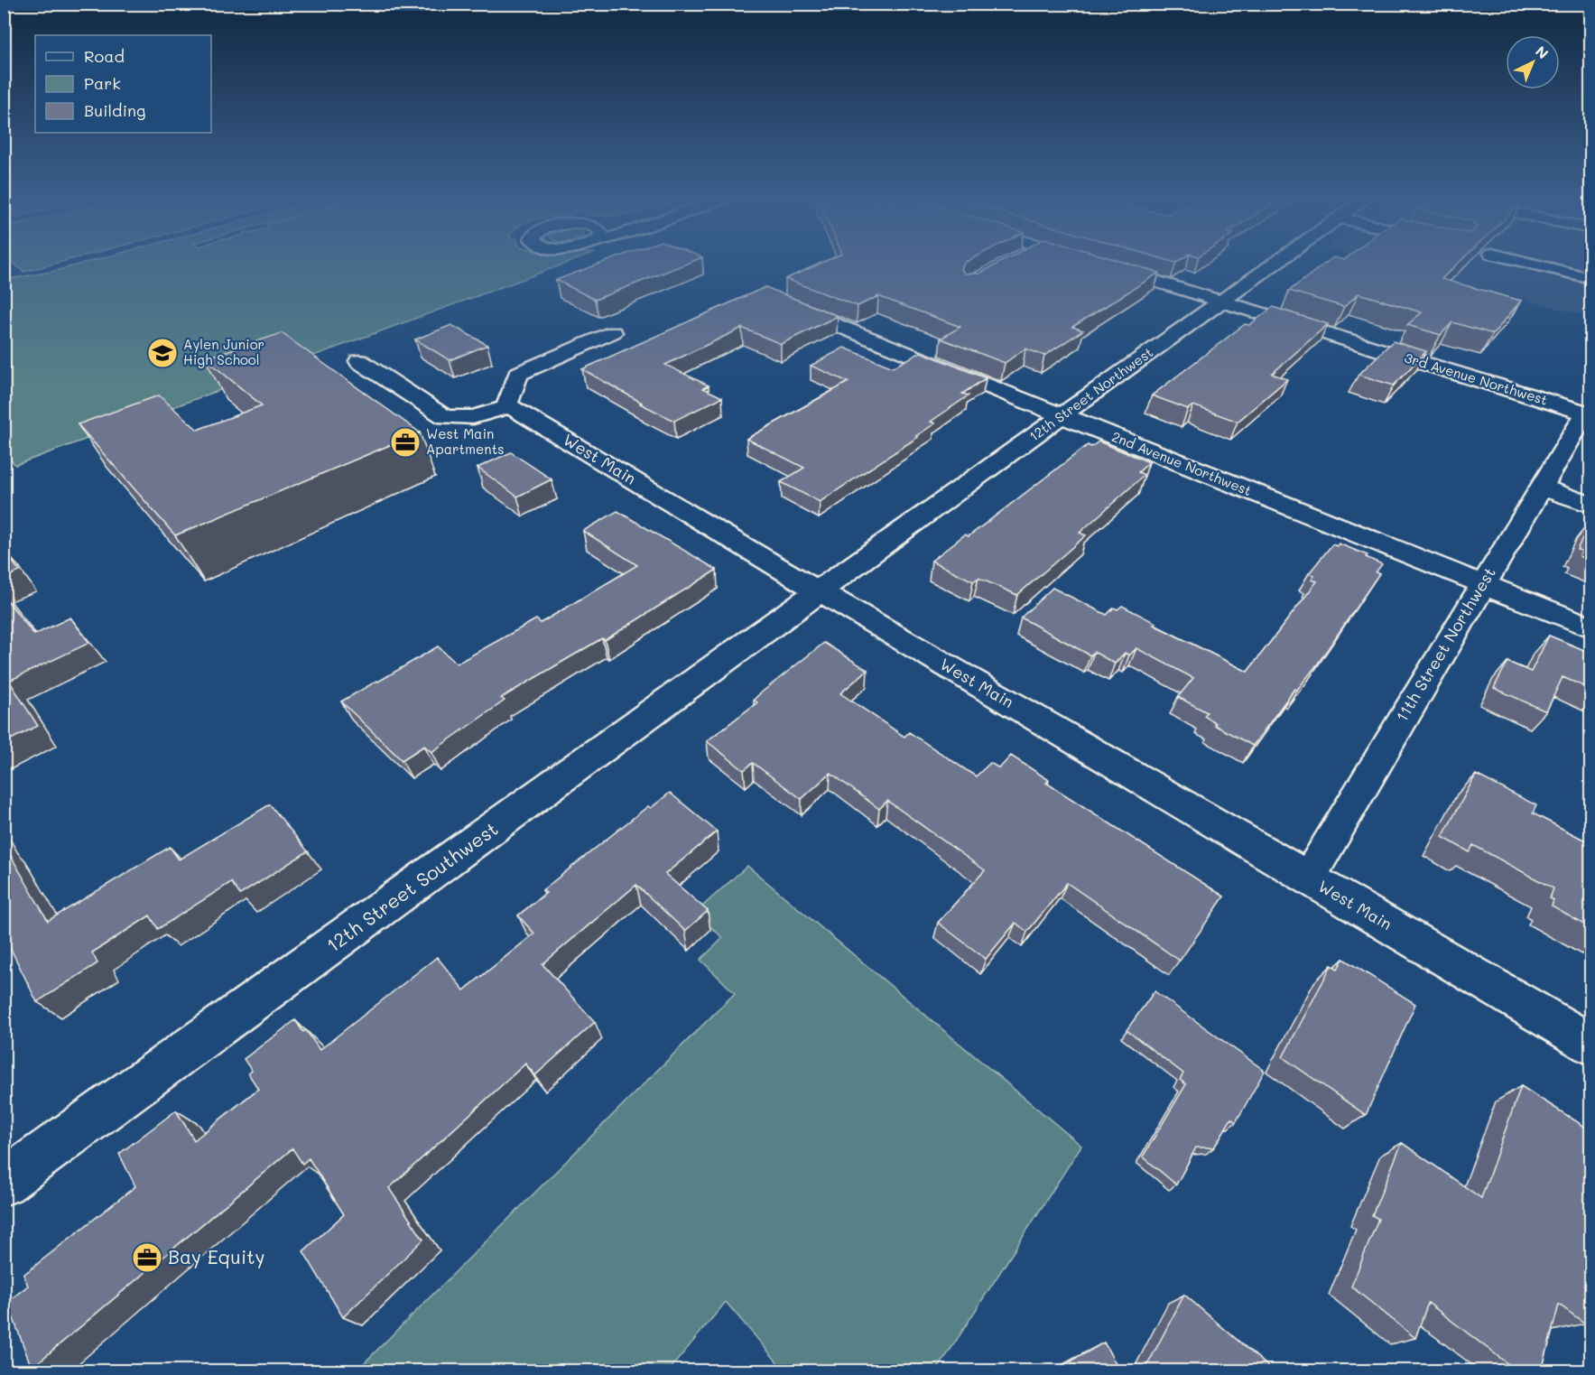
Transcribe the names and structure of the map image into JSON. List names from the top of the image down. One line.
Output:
{"streets":{"street":["3rd Avenue Northwest","12th Street Northwest","West Main","2nd Avenue Northwest","11th Street Northwest","12th Street Southwest"]},"crossings":[["3rd Avenue Northwest","12th Street Northwest"],["3rd Avenue Northwest","11th Street Northwest"],["12th Street Northwest","West Main"],["12th Street Northwest","2nd Avenue Northwest"],["12th Street Northwest","12th Street Southwest"],["West Main","11th Street Northwest"],["West Main","12th Street Southwest"],["2nd Avenue Northwest","11th Street Northwest"]],"places":{"school or university":["Aylen Junior High School"],"office":["West Main Apartments","Bay Equity"]},"legend":["Road","Park","Building"],"north":"top right"}
